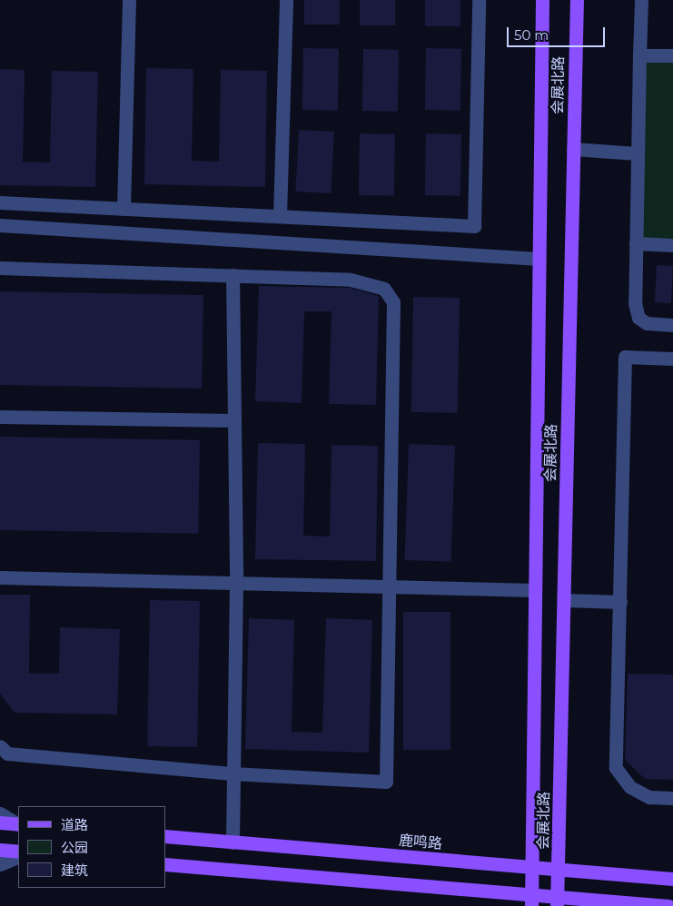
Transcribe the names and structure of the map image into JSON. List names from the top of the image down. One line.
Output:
{"streets":{"main road":["会展北路","鹿鸣路"]},"crossings":[["会展北路","鹿鸣路"]],"legend":["道路","公园","建筑"],"scale_bar":"50 m"}
